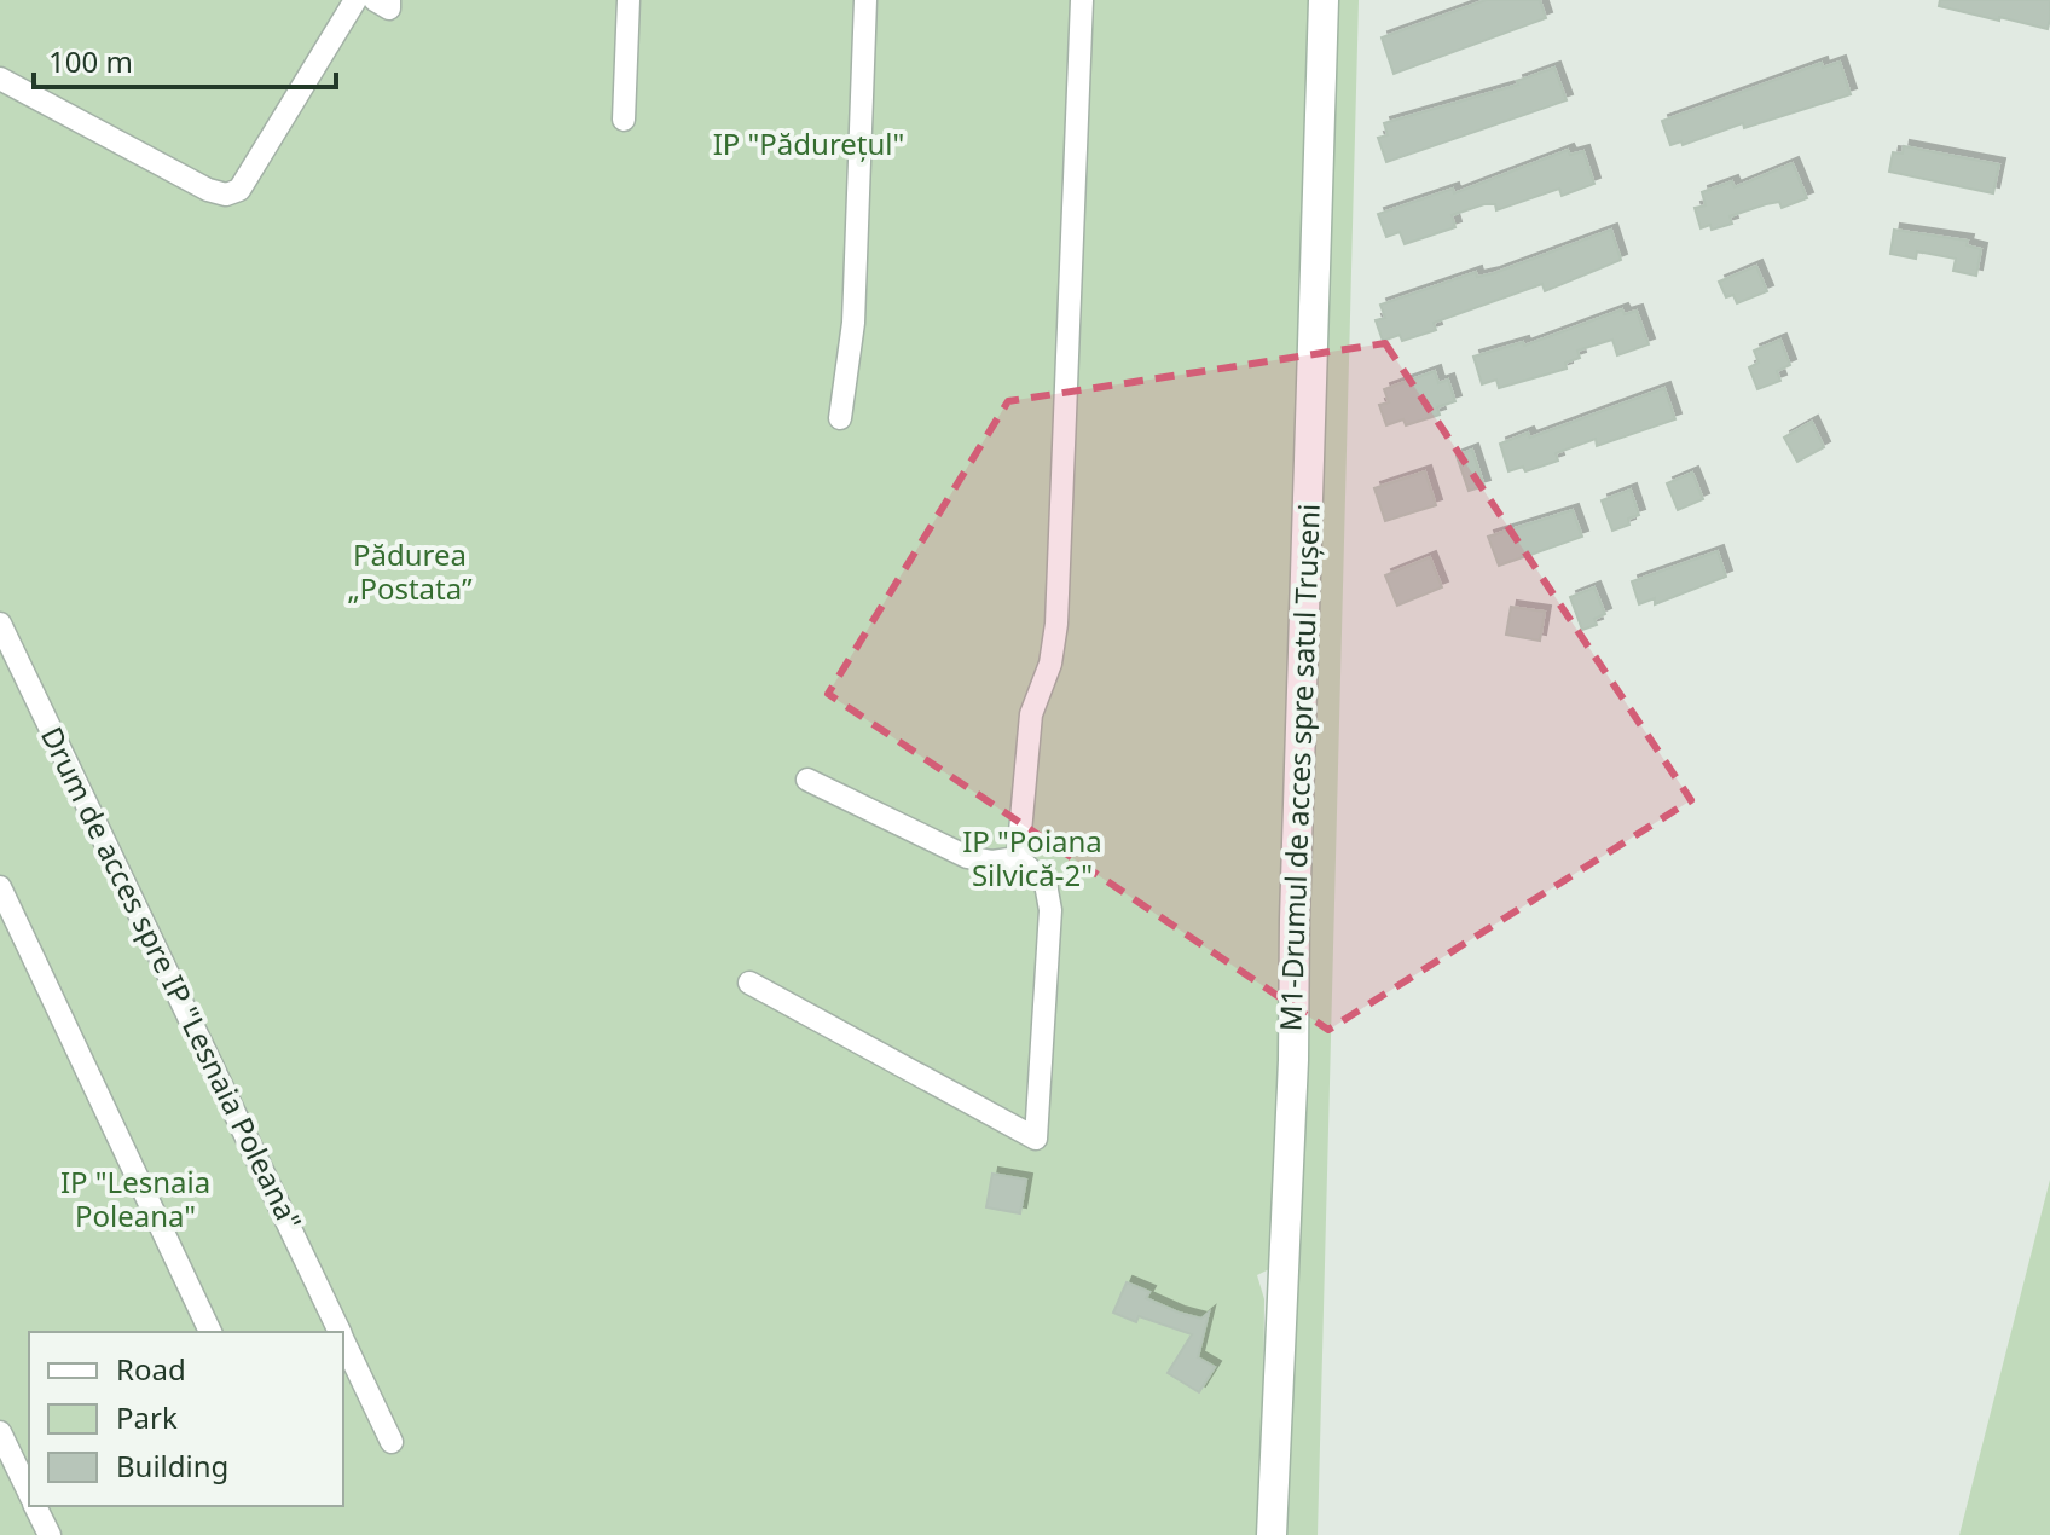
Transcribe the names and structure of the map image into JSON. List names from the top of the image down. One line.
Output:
{"streets":{"street":["M1-Drumul de acces spre satul Trușeni","Drum de acces spre IP \"Lesnaia Poleana\""]},"parks":["IP \"Pădurețul\"","Pădurea „Postata”","IP \"Poiana Silvică-2\"","IP \"Lesnaia Poleana\""],"legend":["Road","Park","Building"],"scale_bar":"100 m"}
